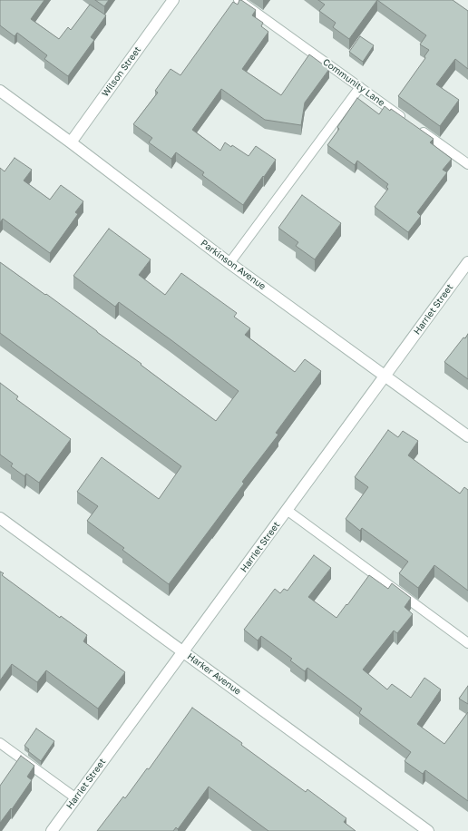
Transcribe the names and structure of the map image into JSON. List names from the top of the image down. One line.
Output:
{"streets":{"street":["Wilson Street","Parkinson Avenue","Harriet Street","Harker Avenue"],"lane":["Community Lane"]},"crossings":[["Wilson Street","Parkinson Avenue"],["Parkinson Avenue","Harriet Street"],["Harriet Street","Harker Avenue"]]}
